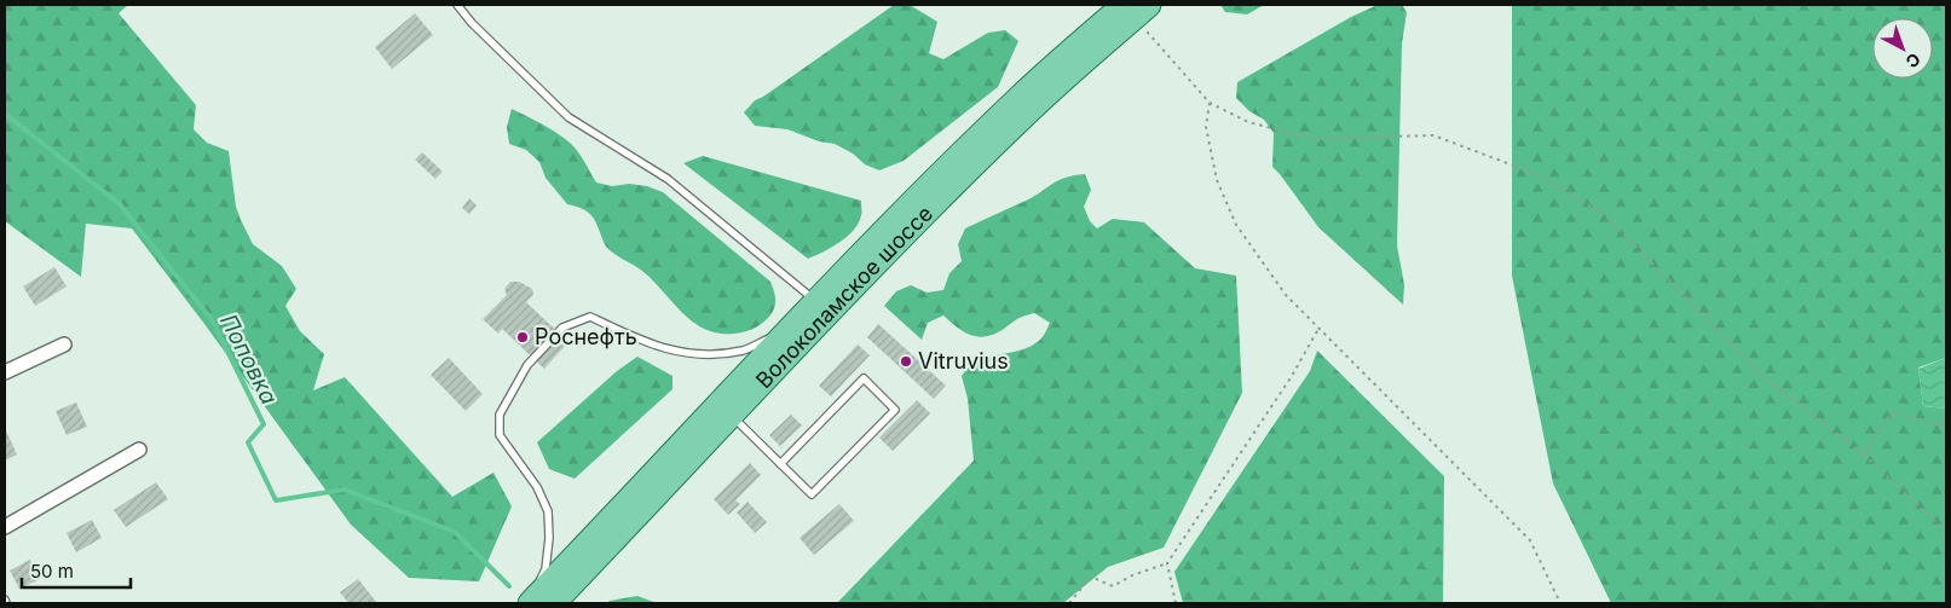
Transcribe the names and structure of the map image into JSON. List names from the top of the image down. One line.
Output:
{"streets":{"main road":["Волоколамское шоссе"]},"water":["Поповка"],"places":["Роснефть","Vitruvius"],"scale_bar":"50 m","north":"bottom right"}
